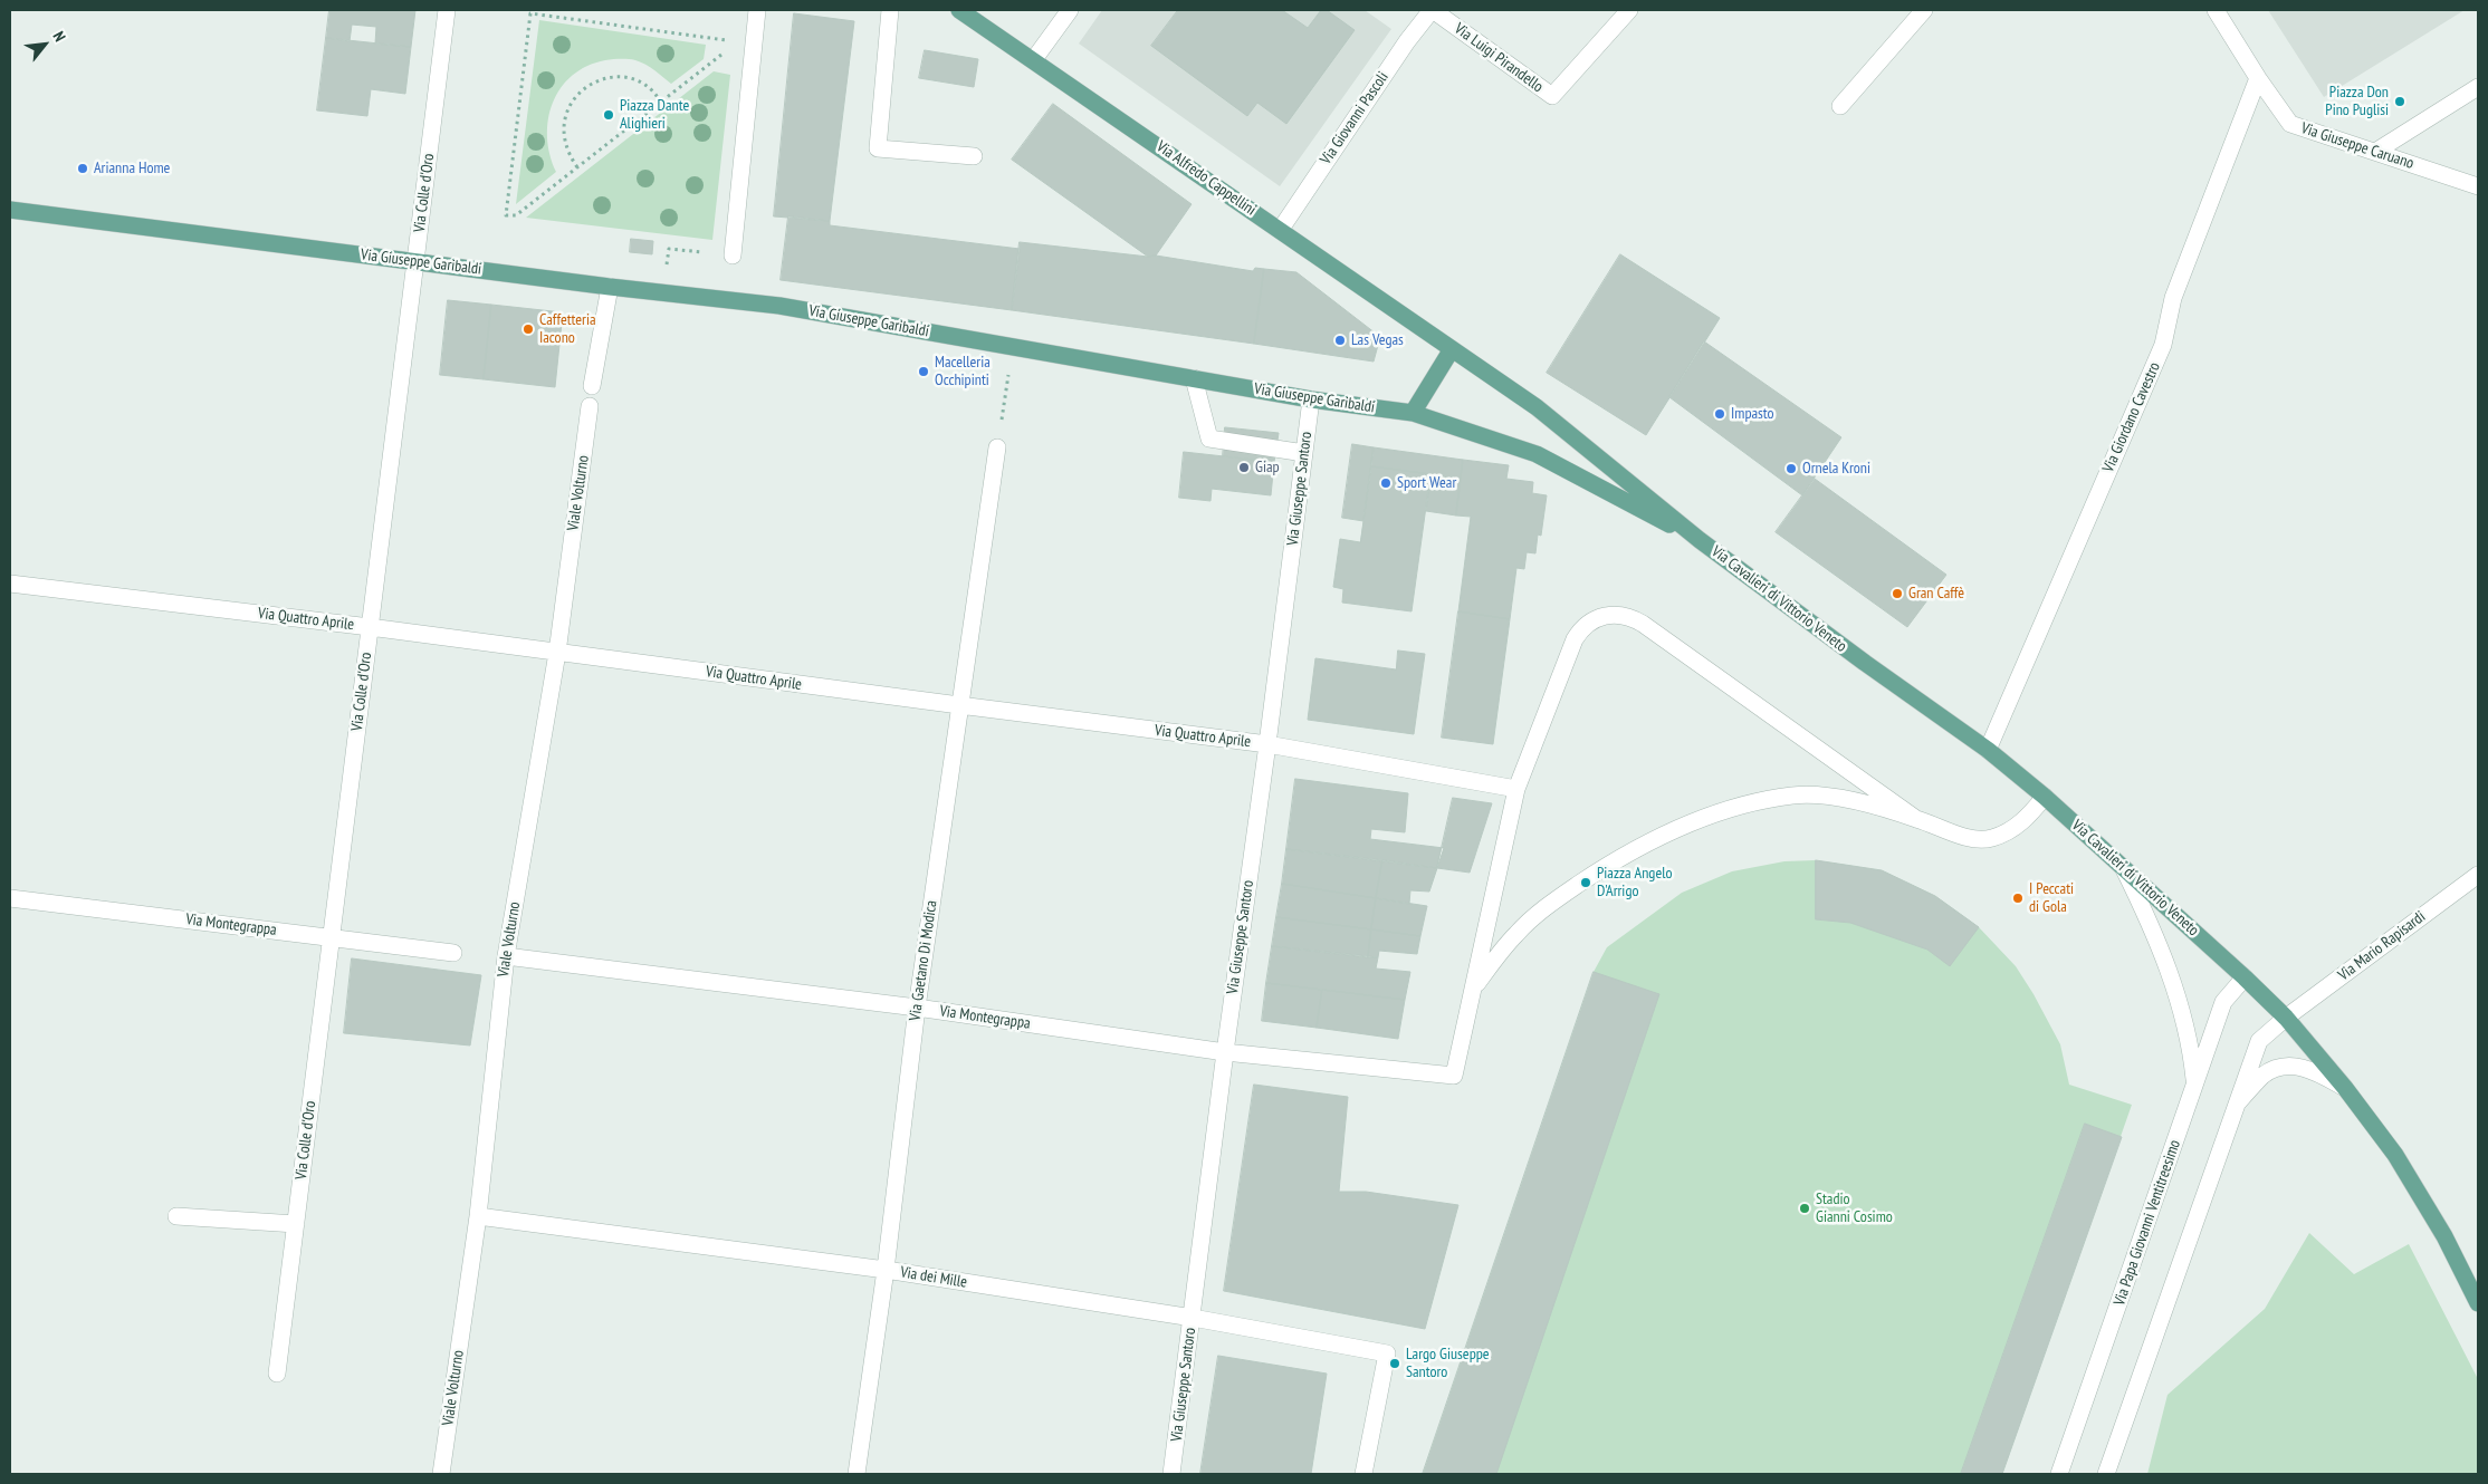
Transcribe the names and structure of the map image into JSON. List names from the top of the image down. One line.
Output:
{"streets":{"main road":["Via Alfredo Cappellini","Via Giuseppe Garibaldi","Via Cavalieri di Vittorio Veneto"],"street":["Via Luigi Pirandello","Via Giovanni Pascoli","Via Giuseppe Caruano","Via Colle d'Oro","Via Giordano Cavestro","Via Giuseppe Santoro","Viale Volturno","Via Quattro Aprile","Via Montegrappa","Via Mario Rapisardi","Via Gaetano Di Modica","Via Papa Giovanni Ventitreesimo","Via dei Mille"]},"crossings":[["Via Luigi Pirandello","Via Giovanni Pascoli"],["Via Giovanni Pascoli","Via Alfredo Cappellini"],["Via Giuseppe Caruano","Via Giordano Cavestro"],["Via Alfredo Cappellini","Via Giuseppe Garibaldi"],["Via Alfredo Cappellini","Via Cavalieri di Vittorio Veneto"],["Via Colle d'Oro","Via Giuseppe Garibaldi"],["Via Colle d'Oro","Via Quattro Aprile"],["Via Colle d'Oro","Via Montegrappa"],["Via Giuseppe Garibaldi","Via Giuseppe Santoro"],["Via Giuseppe Garibaldi","Via Cavalieri di Vittorio Veneto"],["Via Giordano Cavestro","Via Cavalieri di Vittorio Veneto"],["Via Giuseppe Santoro","Via Quattro Aprile"],["Via Giuseppe Santoro","Via Montegrappa"],["Via Giuseppe Santoro","Via dei Mille"],["Viale Volturno","Via Quattro Aprile"],["Viale Volturno","Via Montegrappa"],["Viale Volturno","Via dei Mille"],["Via Cavalieri di Vittorio Veneto","Via Mario Rapisardi"],["Via Cavalieri di Vittorio Veneto","Via Papa Giovanni Ventitreesimo"],["Via Quattro Aprile","Via Gaetano Di Modica"],["Via Montegrappa","Via Gaetano Di Modica"],["Via Gaetano Di Modica","Via dei Mille"]],"places":["Piazza Don Pino Puglisi","Piazza Dante Alighieri","Arianna Home","Caffetteria Iacono","Las Vegas","Macelleria Occhipinti","Impasto","Giap","Ornela Kroni","Sport Wear","Gran Caffè","Piazza Angelo D'Arrigo","I Peccati di Gola","Stadio Gianni Cosimo","Largo Giuseppe Santoro"],"north":"top right"}
